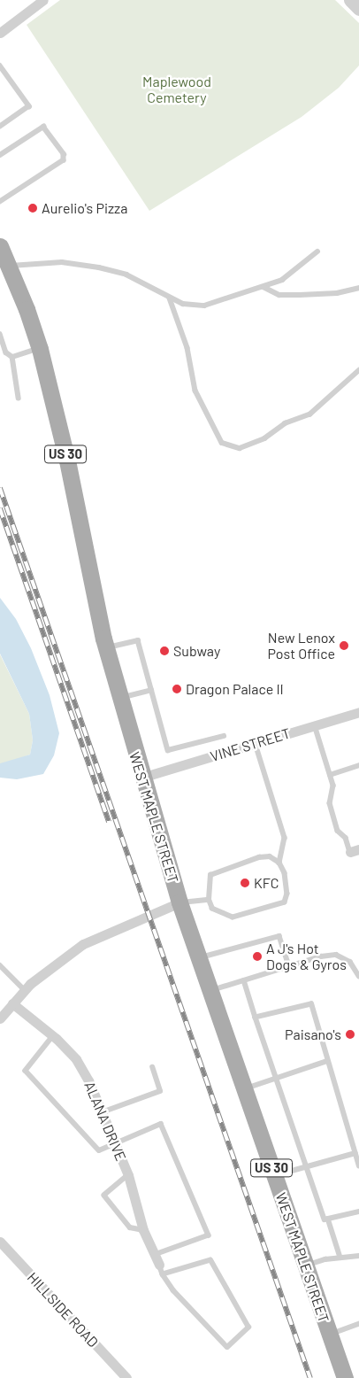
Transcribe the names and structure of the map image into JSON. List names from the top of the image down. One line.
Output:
{"streets":{"main road":["US 30","WEST MAPLE STREET"],"street":["VINE STREET","ALANA DRIVE","HILLSIDE ROAD"]},"crossings":[["VINE STREET","WEST MAPLE STREET"]],"parks":["Maplewood Cemetery"],"places":["Aurelio's Pizza","New Lenox Post Office","Subway","Dragon Palace II","KFC","A J's Hot Dogs & Gyros","Paisano's"]}
